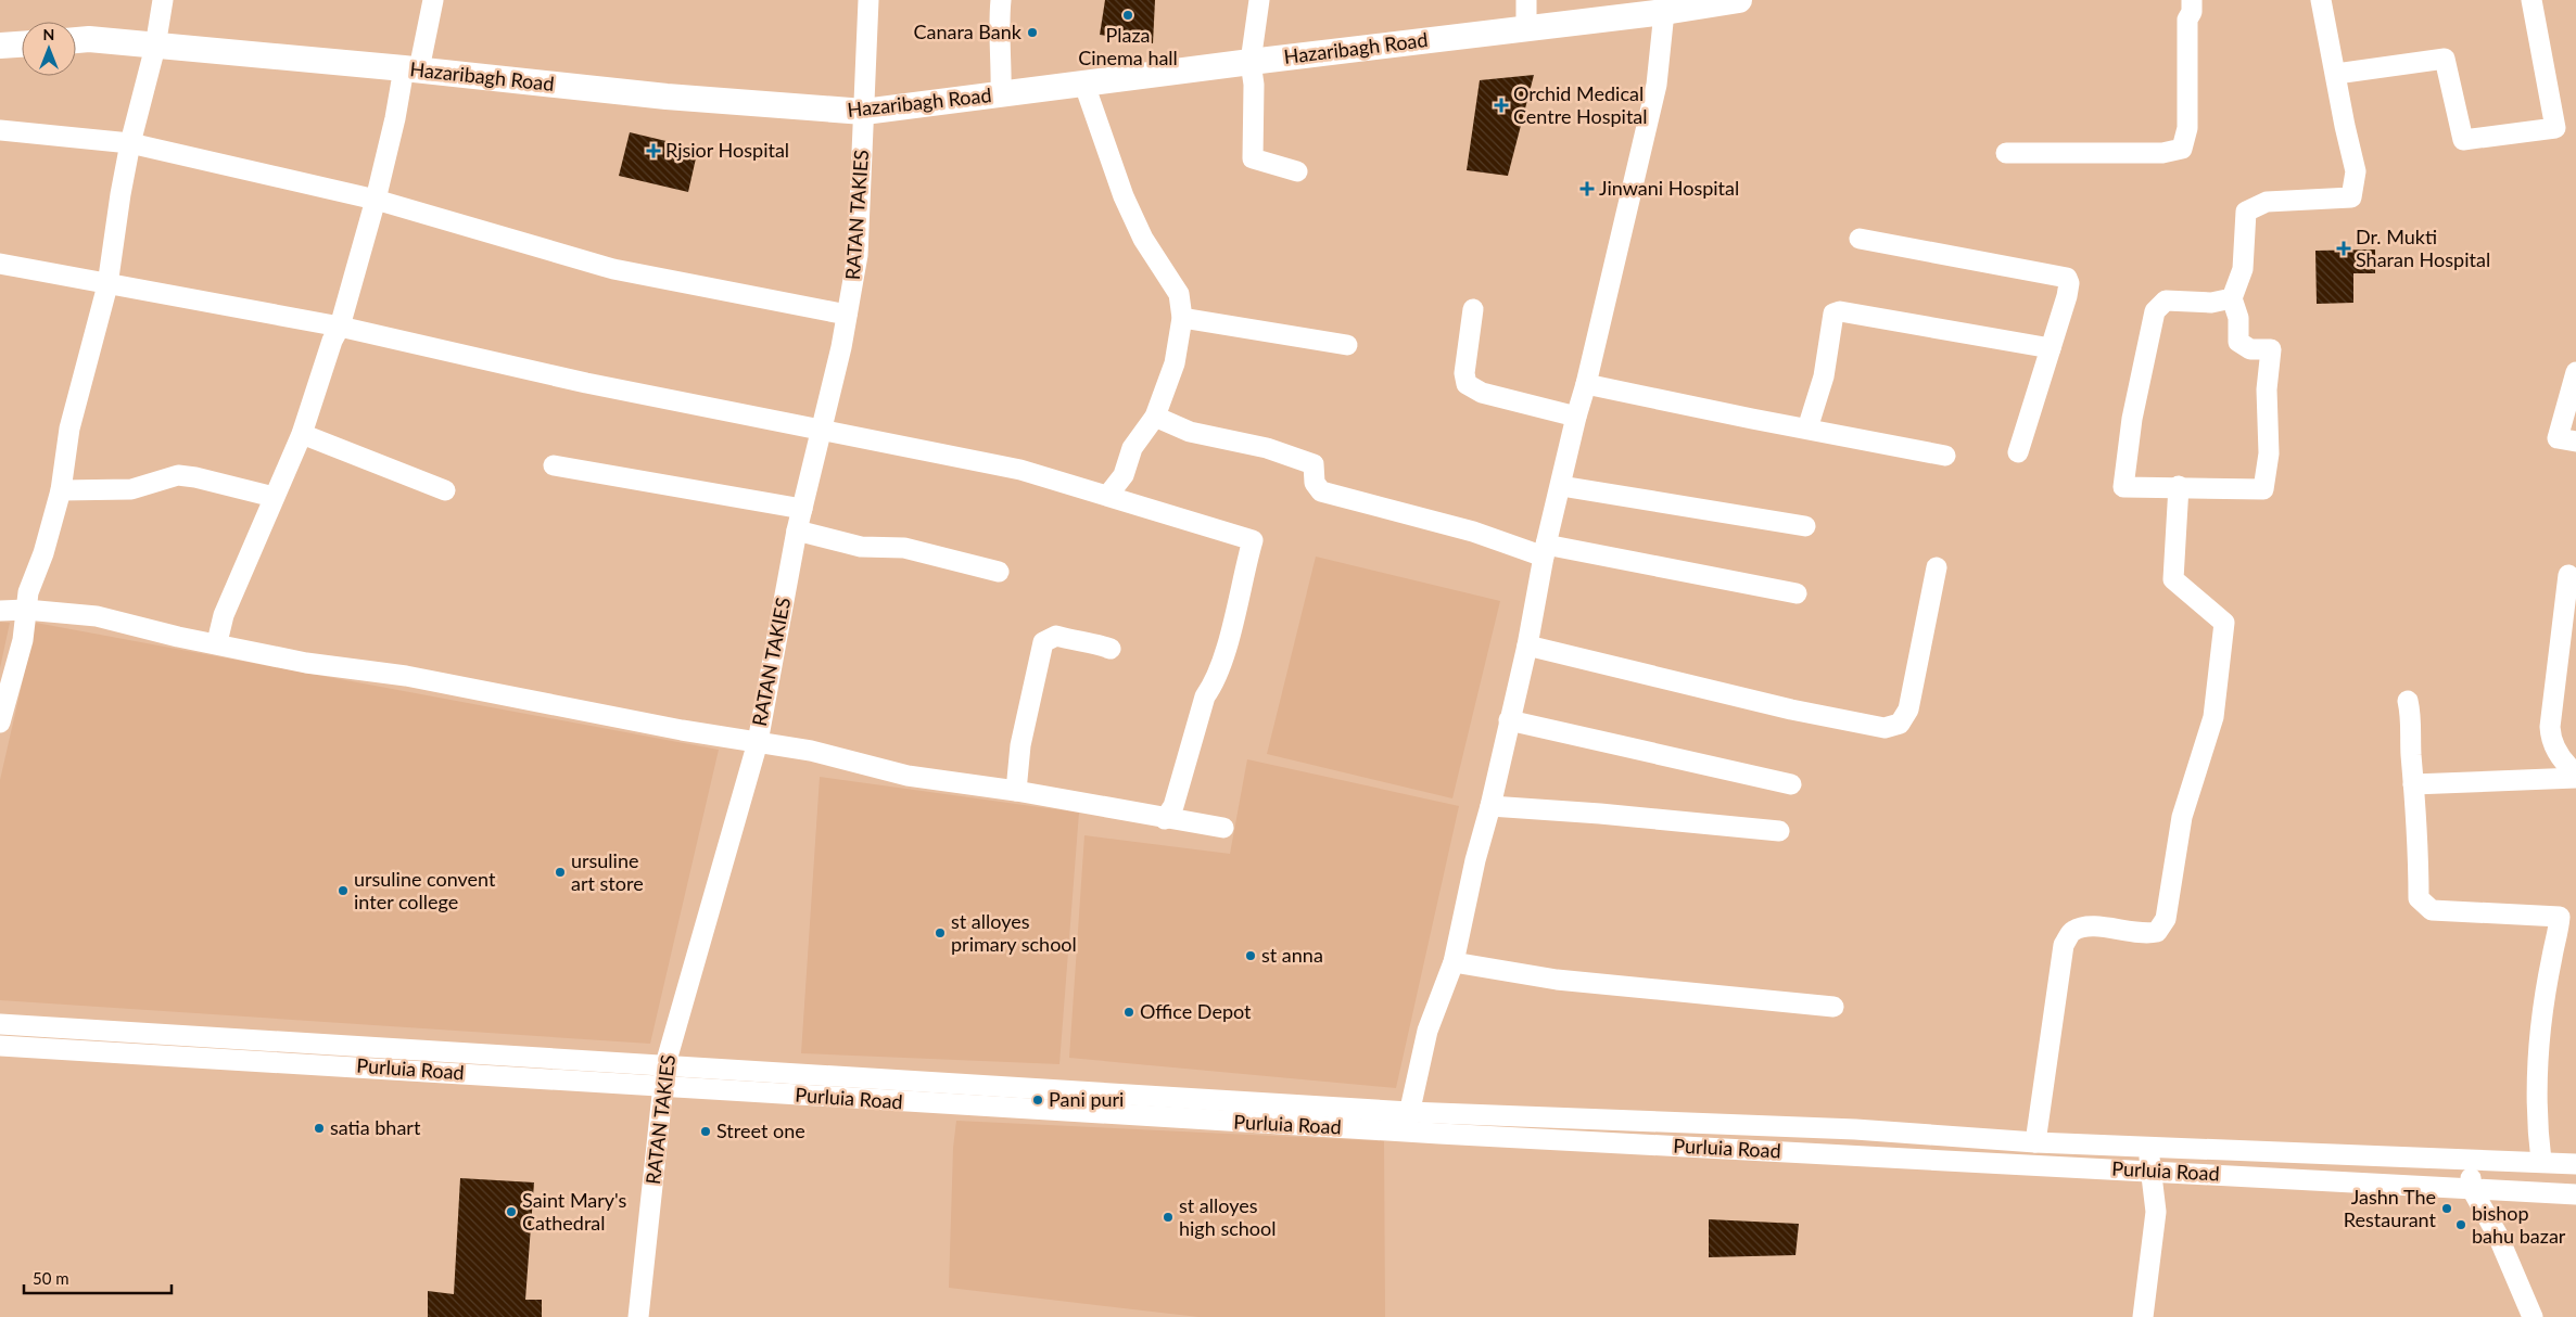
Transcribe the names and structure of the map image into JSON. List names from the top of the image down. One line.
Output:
{"streets":{"main road":["Hazaribagh Road"],"street":["RATAN TAKIES","Purluia Road"]},"crossings":[["Hazaribagh Road","RATAN TAKIES"],["RATAN TAKIES","Purluia Road"]],"places":{"other":["Plaza Cinema hall","Canara Bank","ursuline art store","ursuline convent inter college","st alloyes primary school","st anna","Office Depot","Pani puri","satia bhart","Street one","Jashn The Restaurant","Saint Mary's Cathedral","st alloyes high school","bishop bahu bazar"],"health":["Orchid Medical Centre Hospital","Rjsior Hospital","Jinwani Hospital","Dr. Mukti Sharan Hospital"]},"scale_bar":"50 m","north":"top"}
